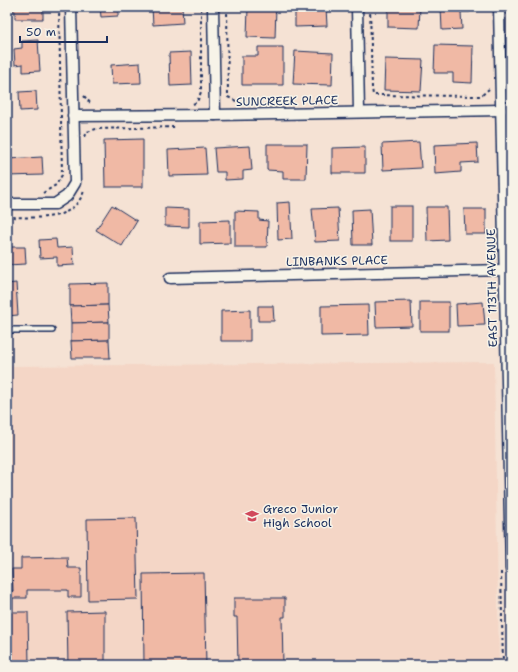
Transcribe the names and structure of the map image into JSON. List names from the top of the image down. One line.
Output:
{"streets":{"street":["SUNCREEK PLACE","LINBANKS PLACE","EAST 113TH AVENUE"]},"crossings":[["SUNCREEK PLACE","EAST 113TH AVENUE"],["LINBANKS PLACE","EAST 113TH AVENUE"]],"places":{"school or university":["Greco Junior High School"]},"scale_bar":"50 m"}
